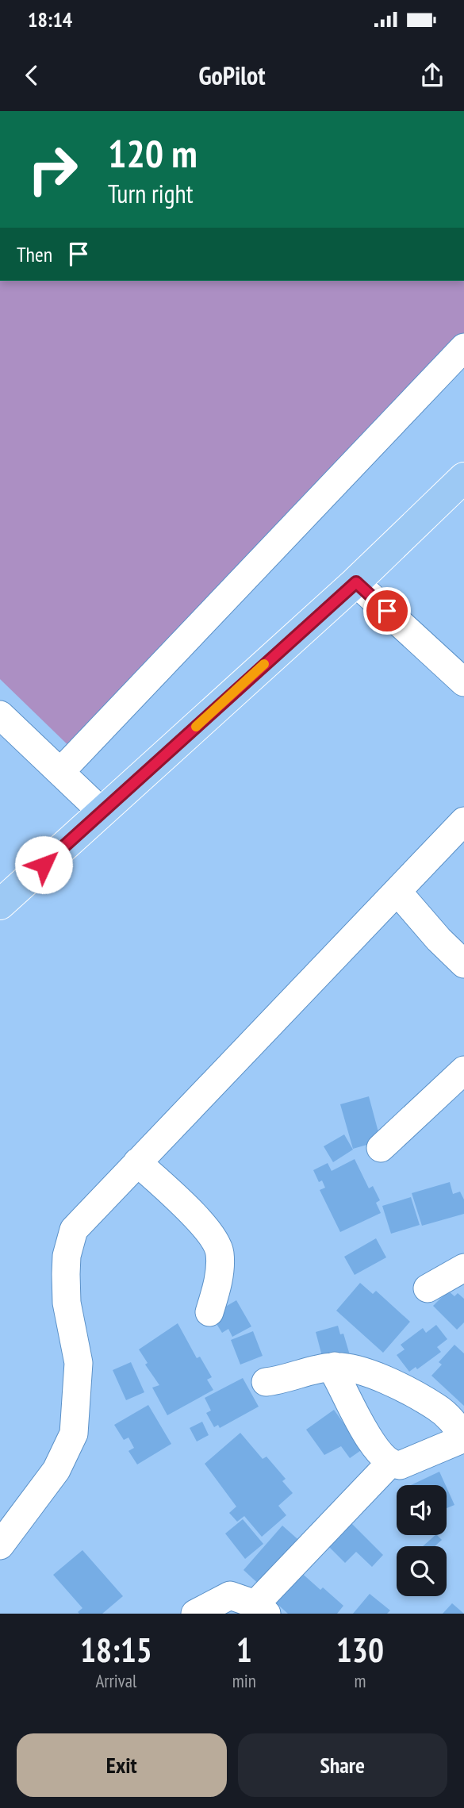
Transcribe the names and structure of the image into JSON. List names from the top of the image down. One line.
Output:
{"page":{"status":"18:14","header":"GoPilot","turn":["120 m","Turn right"],"then":"Then","eta":["18:15","Arrival","1","min","130","m"],"buttons":["Exit","Share"]}}
